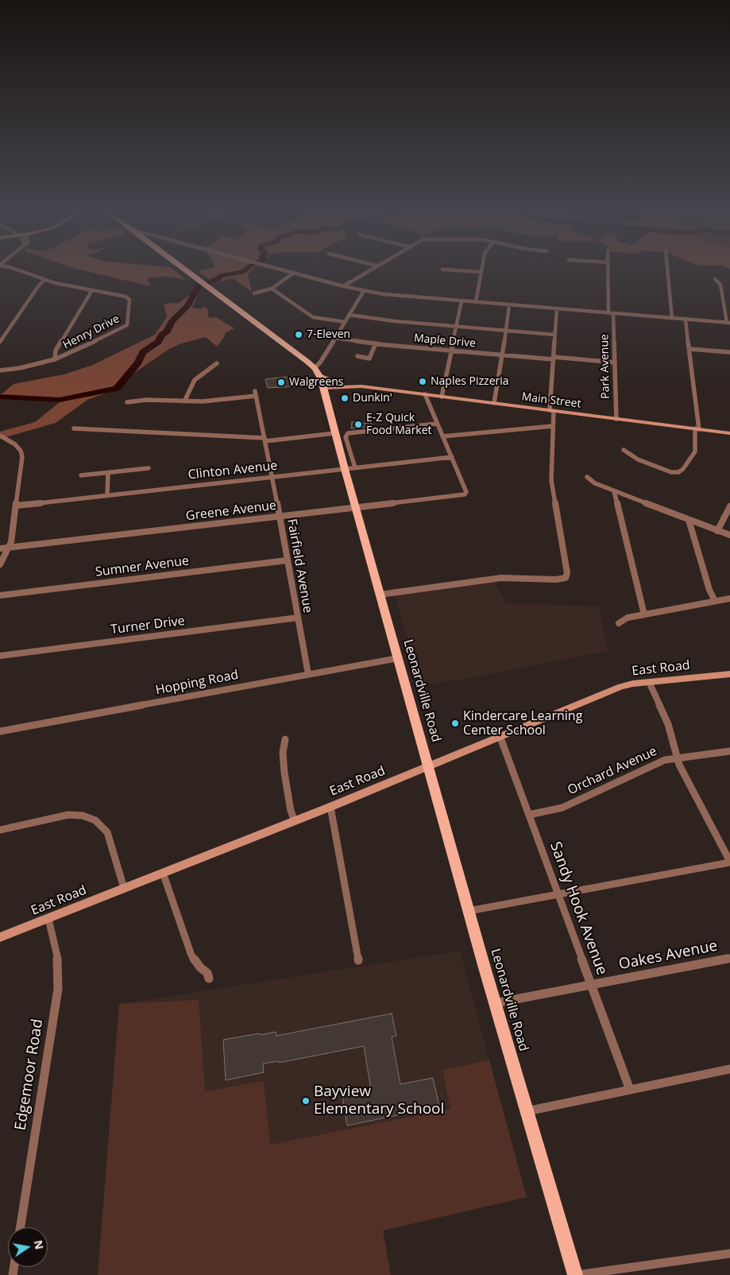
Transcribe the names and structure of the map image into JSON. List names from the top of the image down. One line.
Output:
{"streets":{"main road":["Leonardville Road"],"street":["Henry Drive","Maple Drive","Park Avenue","Main Street","Clinton Avenue","Greene Avenue","Fairfield Avenue","Sumner Avenue","Turner Drive","East Road","Hopping Road","Orchard Avenue","Sandy Hook Avenue","Oakes Avenue","Edgemoor Road"]},"crossings":[["Maple Drive","Park Avenue"],["Park Avenue","Main Street"],["Main Street","Leonardville Road"],["Clinton Avenue","Greene Avenue"],["Clinton Avenue","Fairfield Avenue"],["Clinton Avenue","Leonardville Road"],["Greene Avenue","Fairfield Avenue"],["Greene Avenue","Leonardville Road"],["Fairfield Avenue","Sumner Avenue"],["Fairfield Avenue","Turner Drive"],["Fairfield Avenue","Hopping Road"],["East Road","Leonardville Road"],["East Road","Sandy Hook Avenue"],["East Road","Edgemoor Road"],["Hopping Road","Leonardville Road"],["Leonardville Road","Oakes Avenue"],["Orchard Avenue","Sandy Hook Avenue"],["Sandy Hook Avenue","Oakes Avenue"]],"places":["7-Eleven","Naples Pizzeria","Walgreens","Dunkin'","E-Z Quick Food Market","Kindercare Learning Center School","Bayview Elementary School"],"north":"right"}
